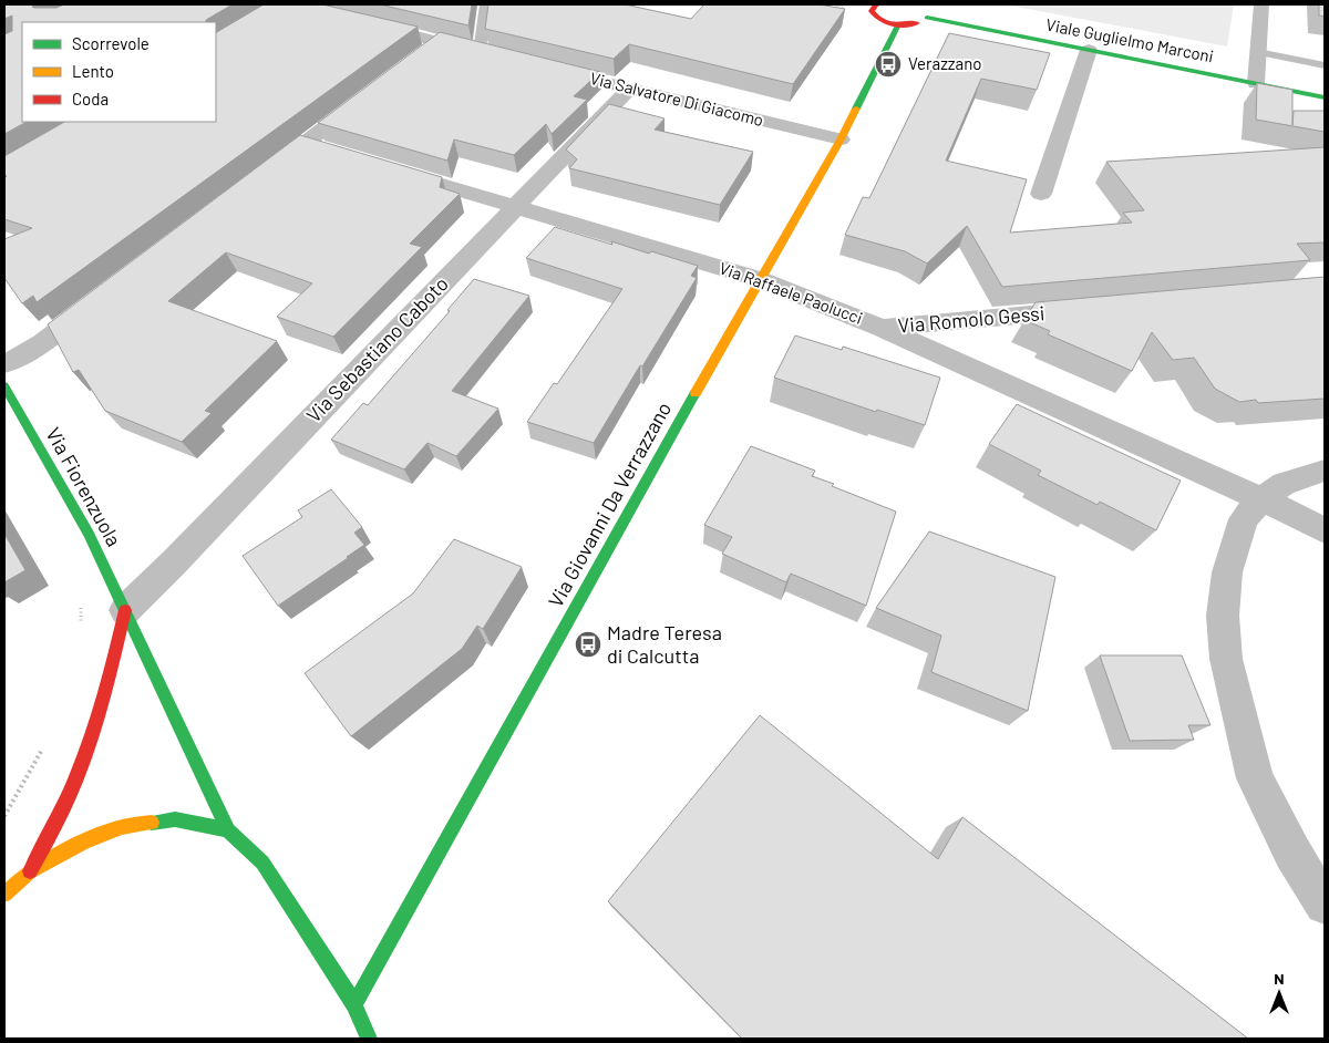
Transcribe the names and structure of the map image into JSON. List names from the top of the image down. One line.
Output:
{"streets":{"street":["Viale Guglielmo Marconi","Via Salvatore Di Giacomo","Via Raffaele Paolucci","Via Romolo Gessi","Via Sebastiano Caboto","Via Fiorenzuola","Via Giovanni Da Verrazzano"]},"crossings":[["Via Salvatore Di Giacomo","Via Sebastiano Caboto"],["Via Salvatore Di Giacomo","Via Giovanni Da Verrazzano"],["Via Raffaele Paolucci","Via Romolo Gessi"],["Via Raffaele Paolucci","Via Sebastiano Caboto"],["Via Raffaele Paolucci","Via Giovanni Da Verrazzano"],["Via Sebastiano Caboto","Via Fiorenzuola"]],"places":{"bus stop":["Verazzano","Madre Teresa di Calcutta"]},"legend":["Scorrevole","Lento","Coda"],"north":"top"}
